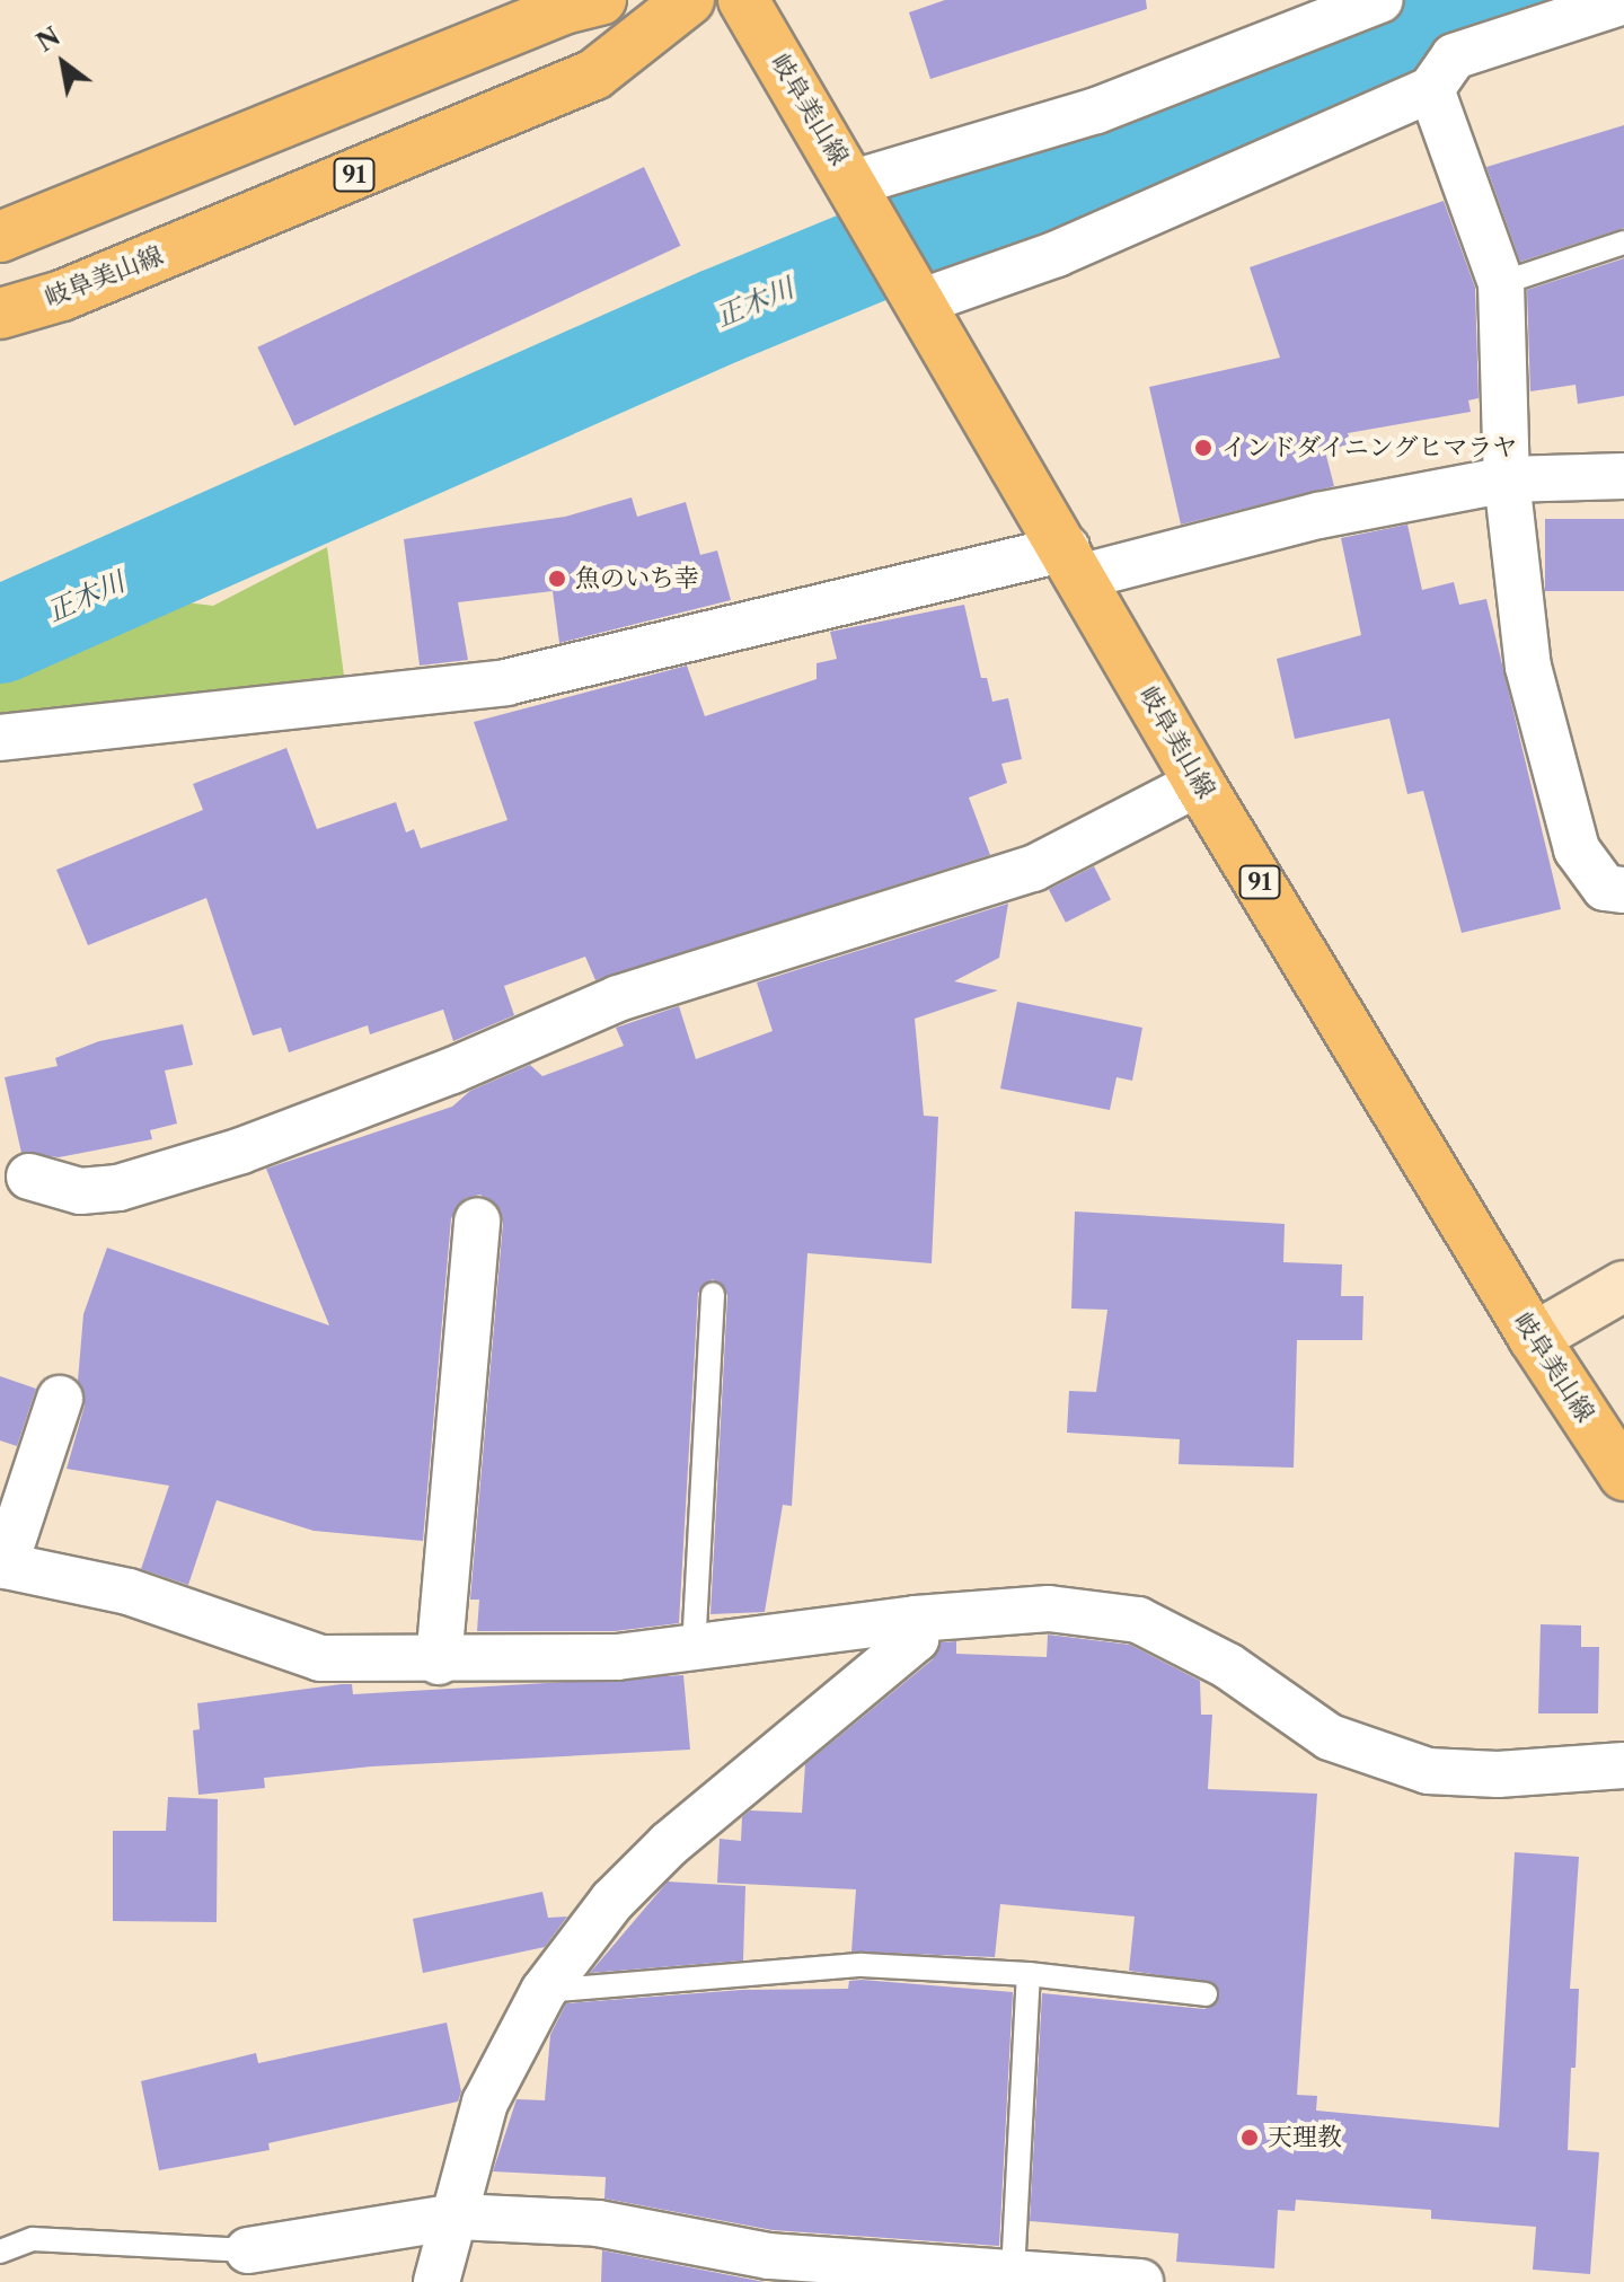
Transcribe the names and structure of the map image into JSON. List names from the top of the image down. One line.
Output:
{"streets":{"main road":["岐阜美山線","91"]},"water":["正木川"],"places":["インドダイニングヒマラヤ","魚のいち幸","天理教"],"north":"top left"}
